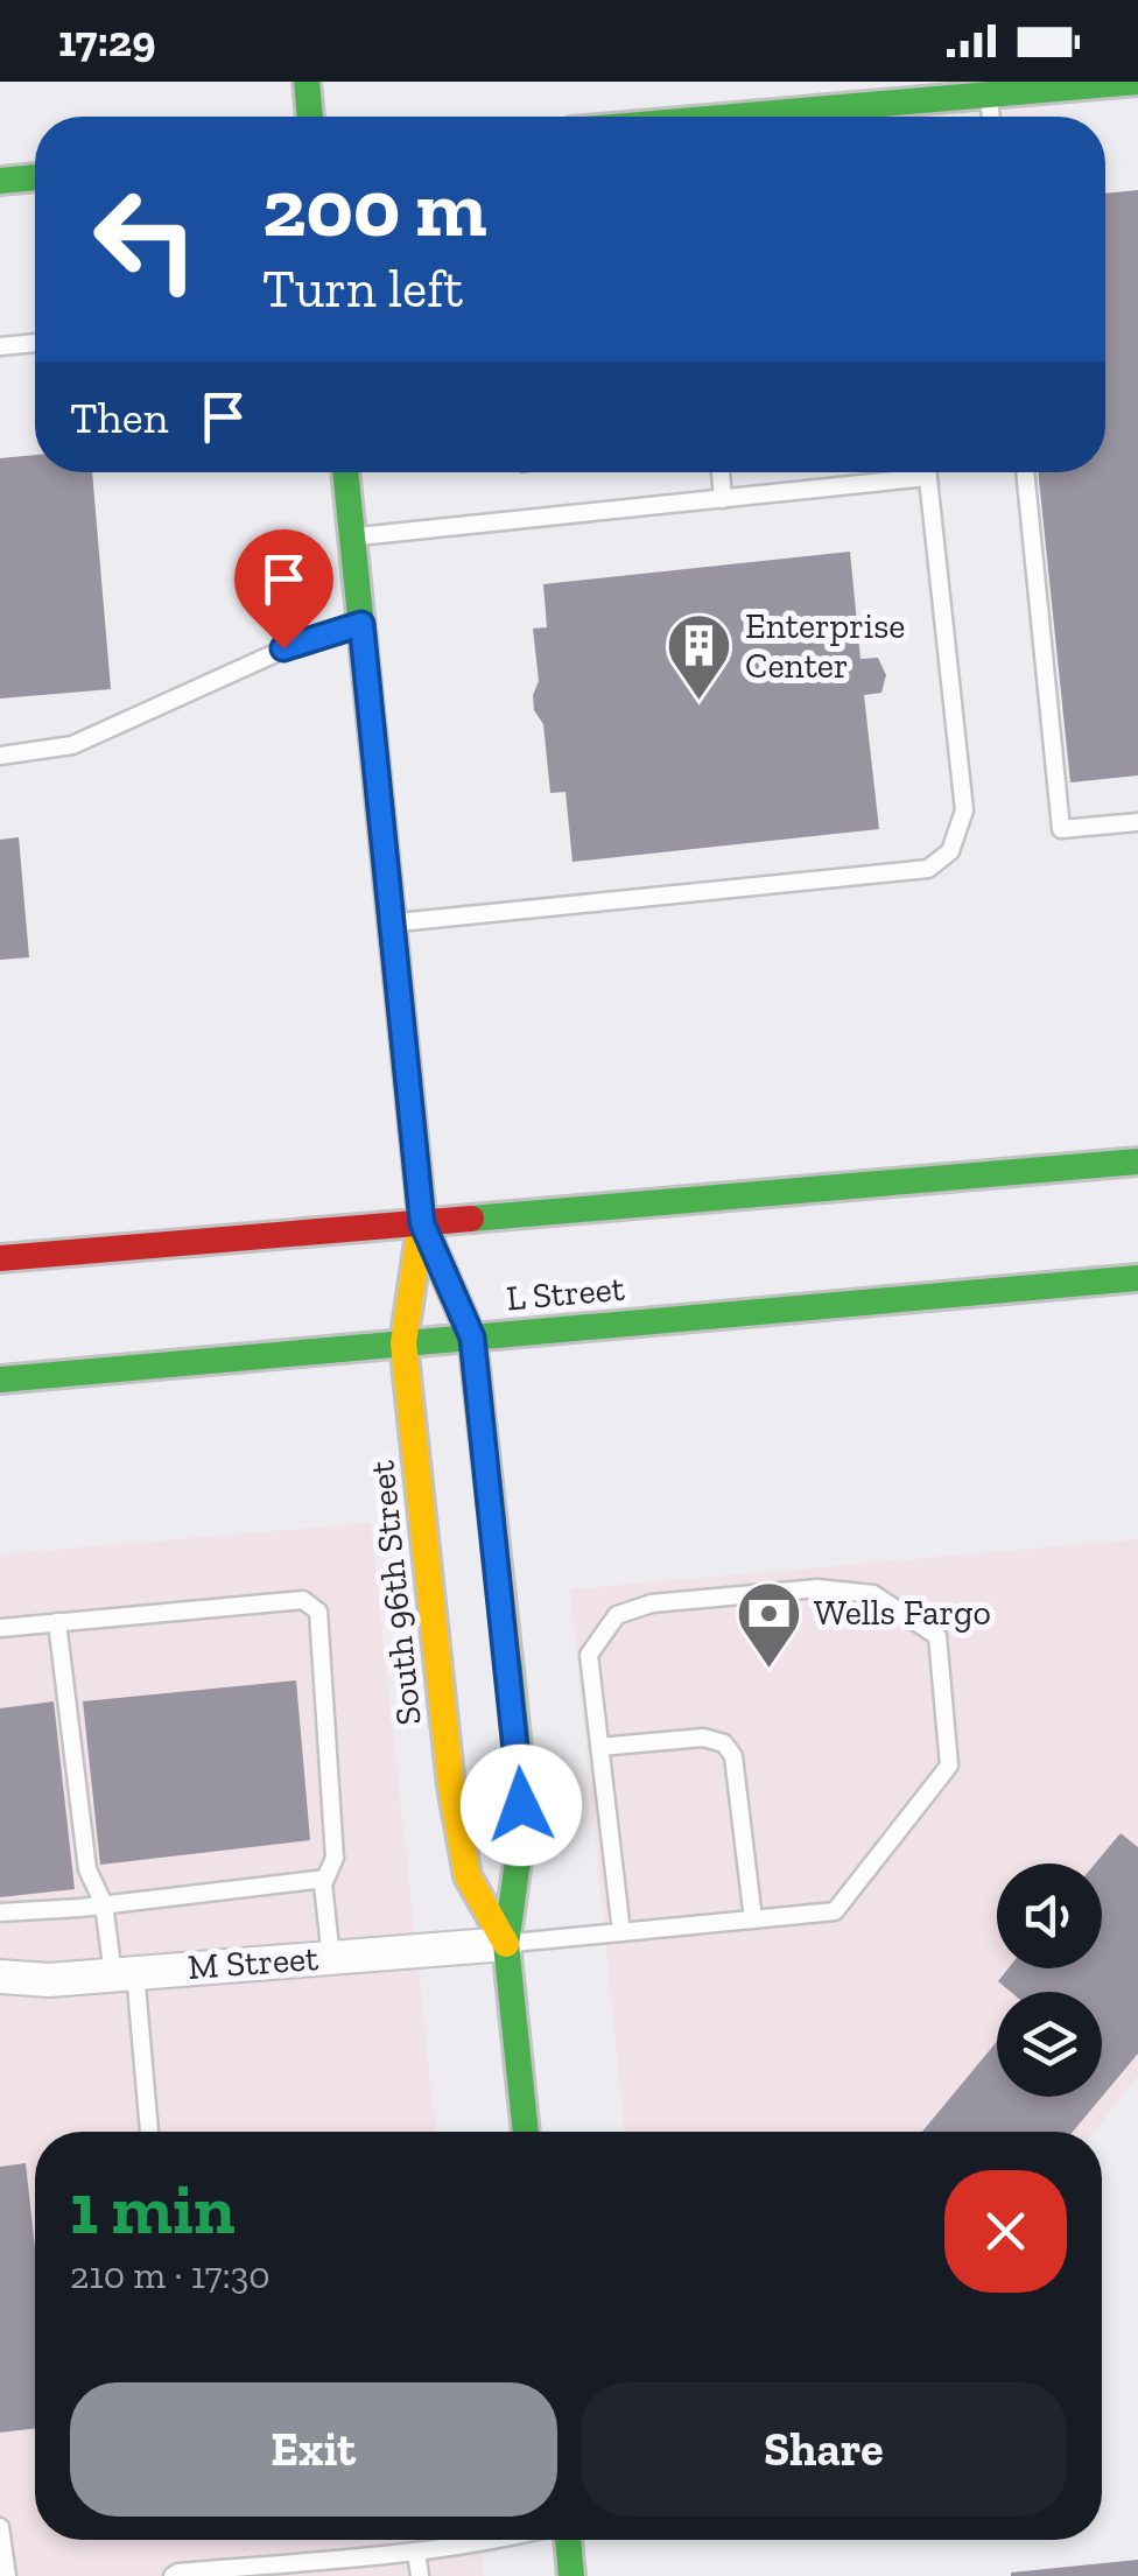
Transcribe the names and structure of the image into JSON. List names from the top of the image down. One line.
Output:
{"streets":{"main road":["L Street","South 96th Street"],"street":["M Street"]},"crossings":[["L Street","South 96th Street"],["South 96th Street","M Street"]],"places":{"building":["Enterprise Center"],"bank":["Wells Fargo"]},"page":{"status":"17:29","turn":["200 m","Turn left"],"then":"Then","heading":["1 min","210 m · 17:30"],"buttons":["Exit","Share"]}}
